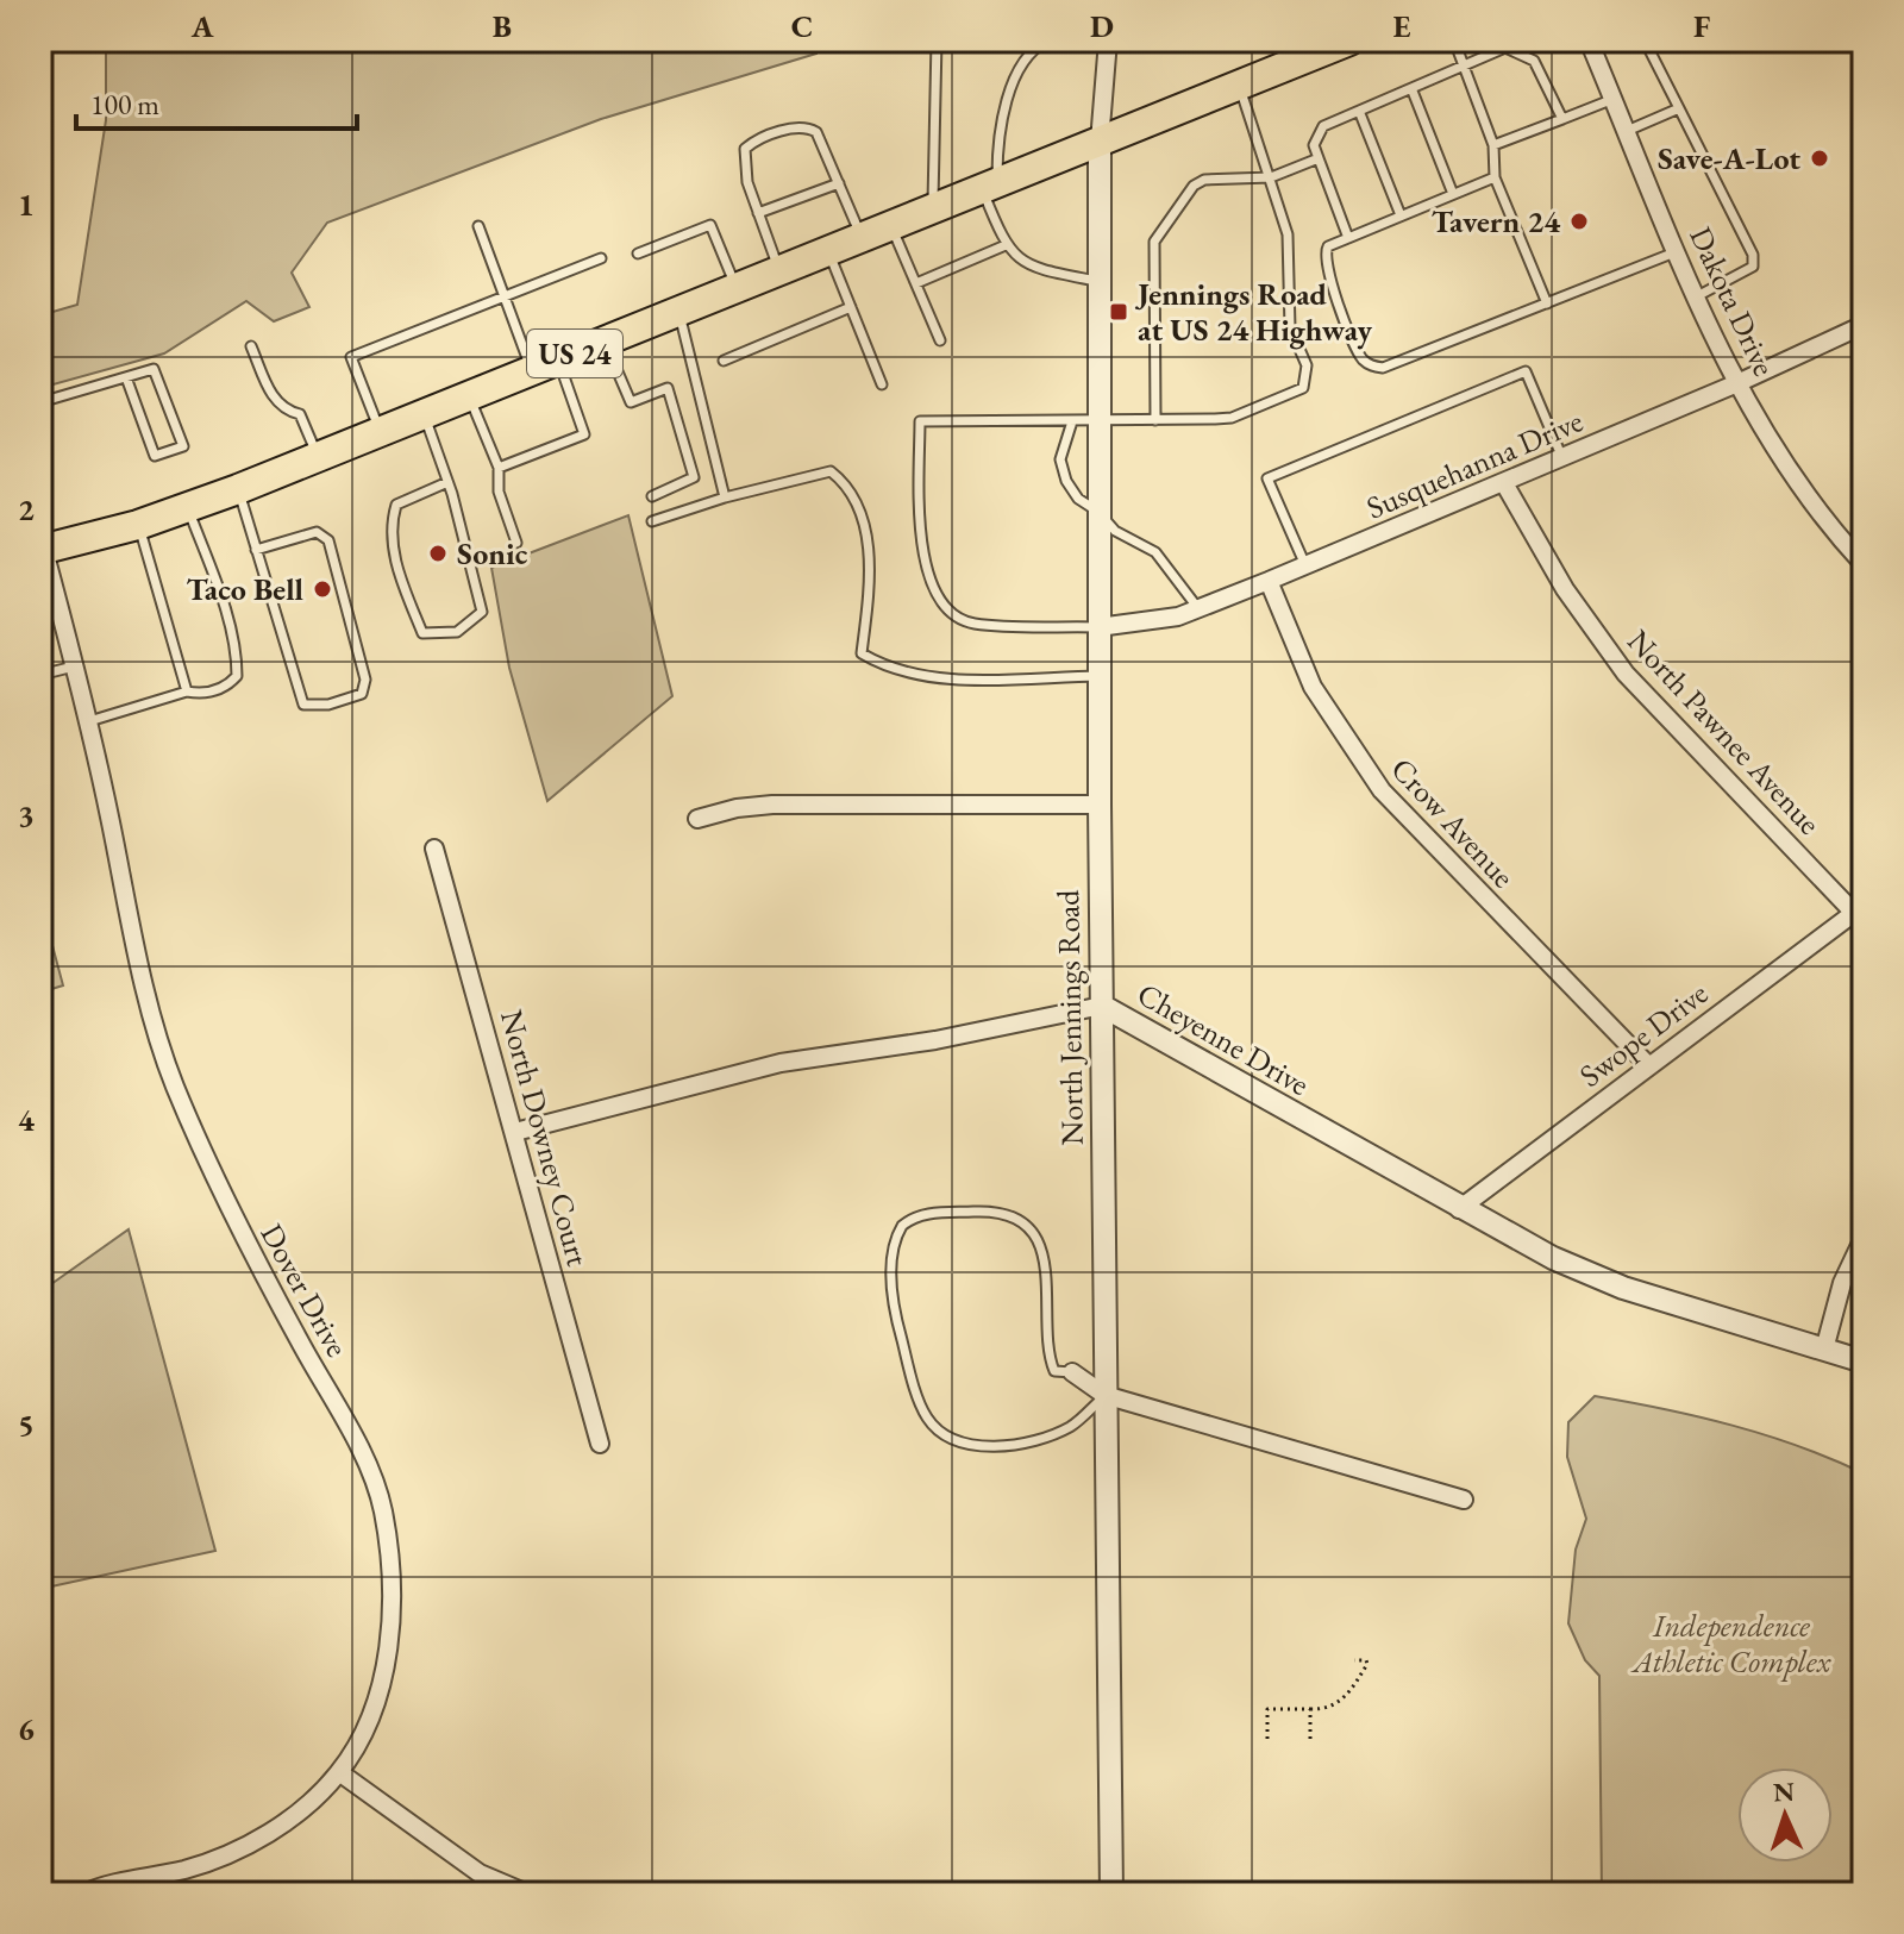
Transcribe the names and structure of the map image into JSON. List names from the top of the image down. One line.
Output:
{"streets":{"highway":["US 24"],"street":["Dakota Drive","Susquehanna Drive","North Pawnee Avenue","Crow Avenue","North Jennings Road","Swope Drive","Cheyenne Drive","North Downey Court","Dover Drive"]},"crossings":[["Dakota Drive","Susquehanna Drive"],["US 24","North Jennings Road"],["US 24","Dover Drive"],["Susquehanna Drive","North Pawnee Avenue"],["Susquehanna Drive","Crow Avenue"],["Susquehanna Drive","North Jennings Road"],["North Pawnee Avenue","Swope Drive"],["Crow Avenue","Swope Drive"],["North Jennings Road","Cheyenne Drive"],["Swope Drive","Cheyenne Drive"],["Cheyenne Drive","North Downey Court"]],"parks":["Independence Athletic Complex"],"places":{"other":["Save-A-Lot","Tavern 24","Sonic","Taco Bell"],"transit":["Jennings Road at US 24 Highway"]},"scale_bar":"100 m","north":"top","grid":{"columns":["A","B","C","D","E","F"],"rows":["1","2","3","4","5","6"]}}
